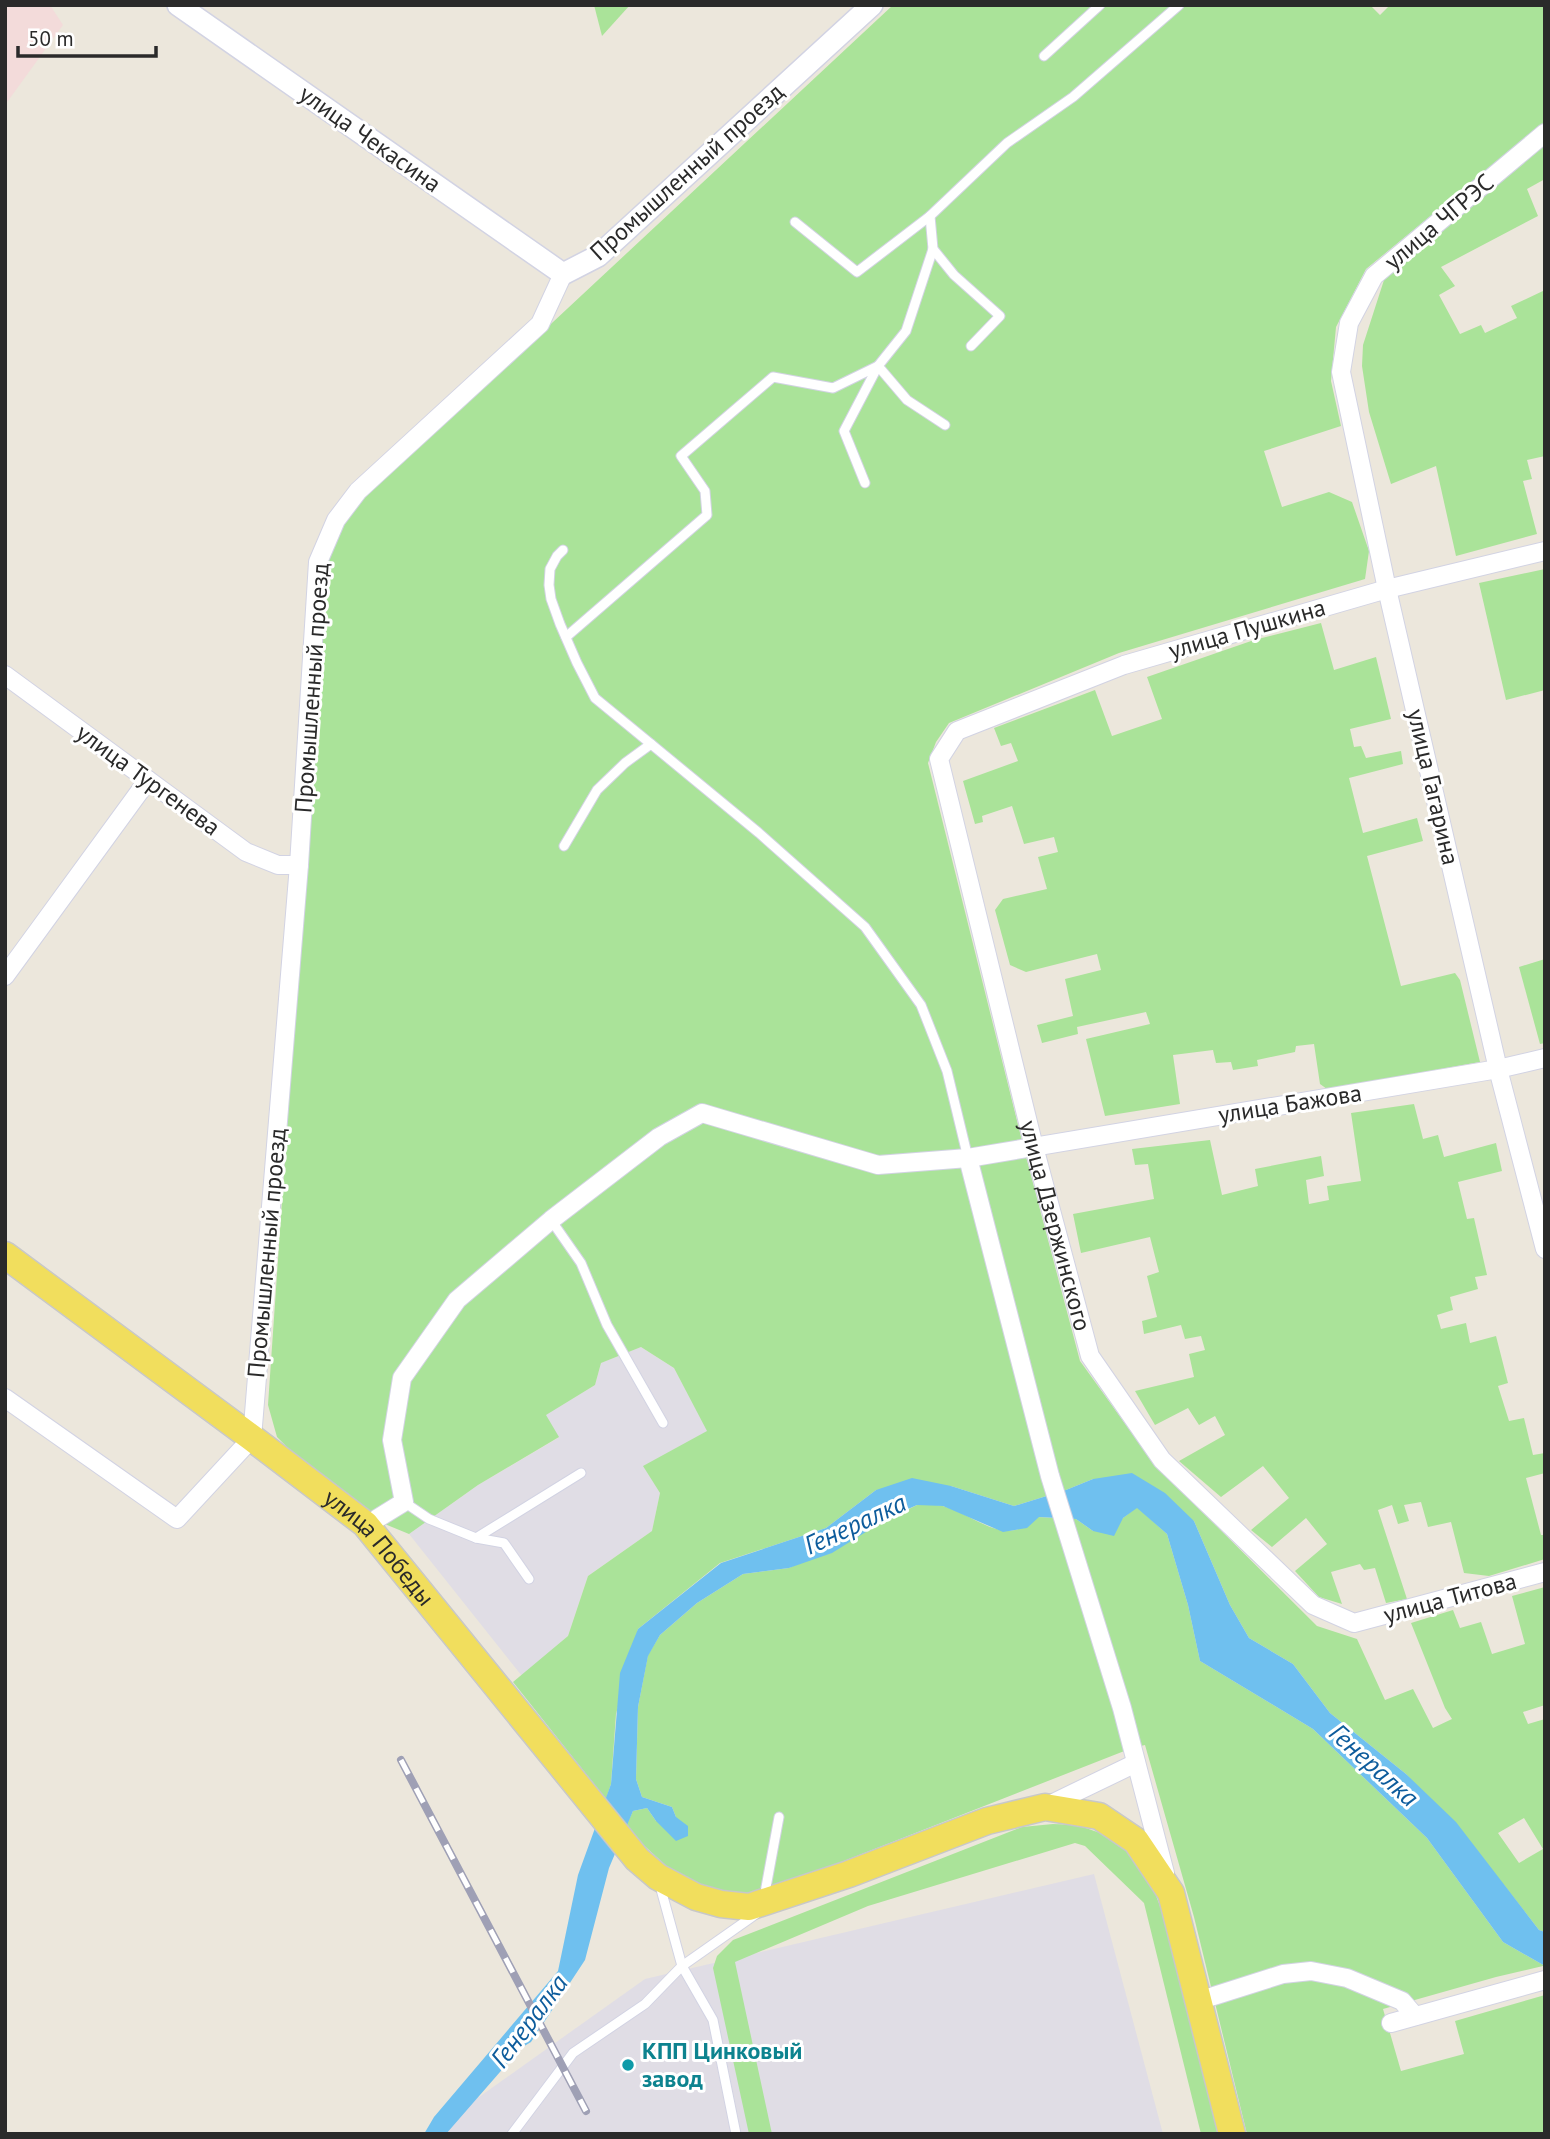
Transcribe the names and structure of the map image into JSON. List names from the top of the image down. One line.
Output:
{"streets":{"main road":["улица Победы"],"street":["улица Чекасина","Промышленный проезд","улица ЧГРЭС","улица Пушкина","улица Тургенева","улица Гагарина","улица Бажова","улица Дзержинского","улица Титова"]},"crossings":[["улица Чекасина","Промышленный проезд"],["Промышленный проезд","улица Тургенева"],["Промышленный проезд","улица Победы"],["улица ЧГРЭС","улица Гагарина"],["улица Пушкина","улица Гагарина"],["улица Пушкина","улица Дзержинского"],["улица Гагарина","улица Бажова"],["улица Бажова","улица Дзержинского"],["улица Дзержинского","улица Титова"]],"water":["Генералка"],"places":["КПП Цинковый завод"],"scale_bar":"50 m"}
